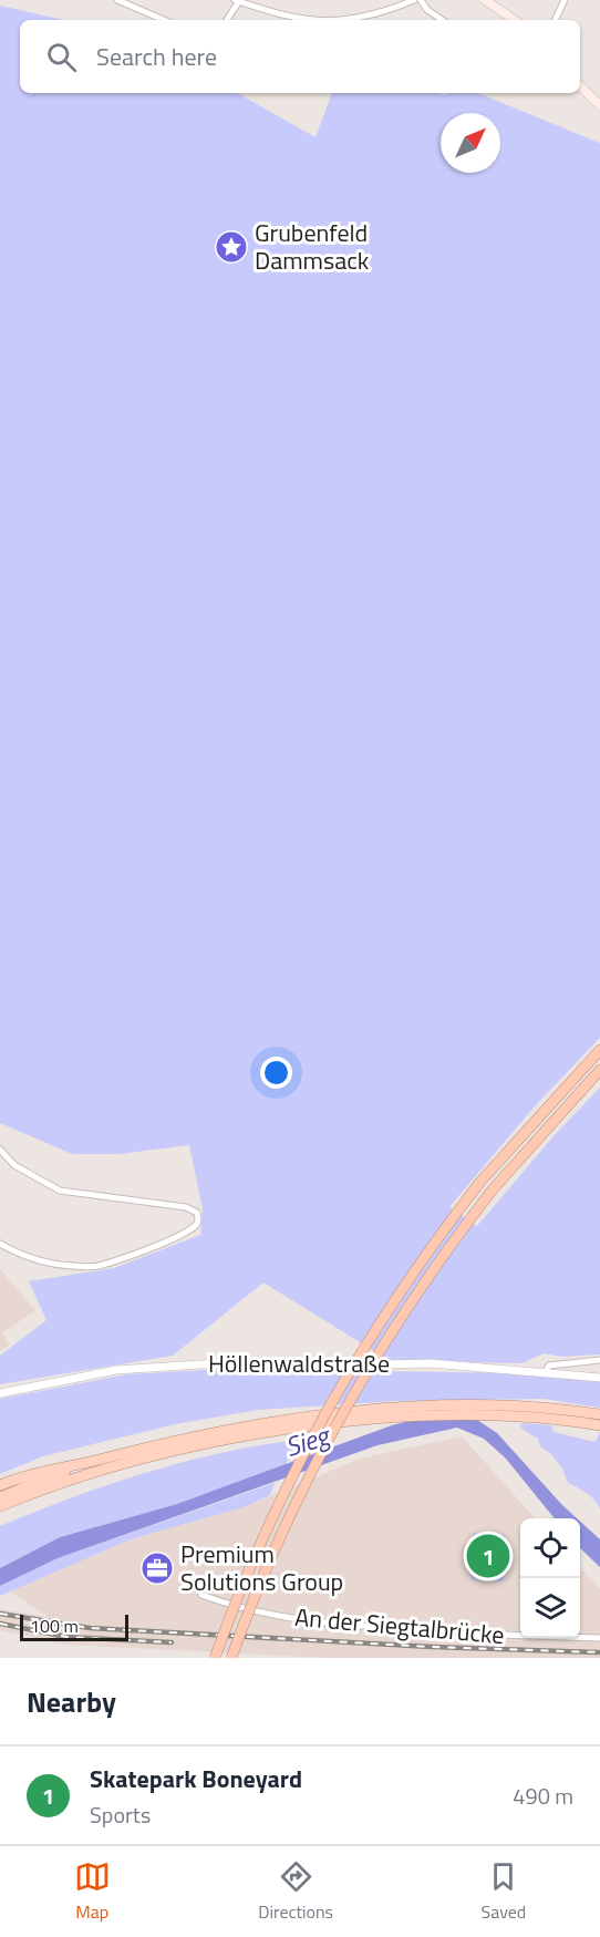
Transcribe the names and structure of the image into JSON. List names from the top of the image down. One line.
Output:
{"streets":{"street":["Höllenwaldstraße","An der Siegtalbrücke"]},"water":["Sieg"],"places":{"place":["Grubenfeld Dammsack"],"office":["Premium Solutions Group"]},"scale_bar":"100 m","north":"top right","page":{"search":"Search here","pins":"1","scale":"100 m","heading":"Nearby","list":[{"mark":"1","name":"Skatepark Boneyard","note":"Sports","value":"490 m"}],"nav":["Map","Directions","Saved"]}}
